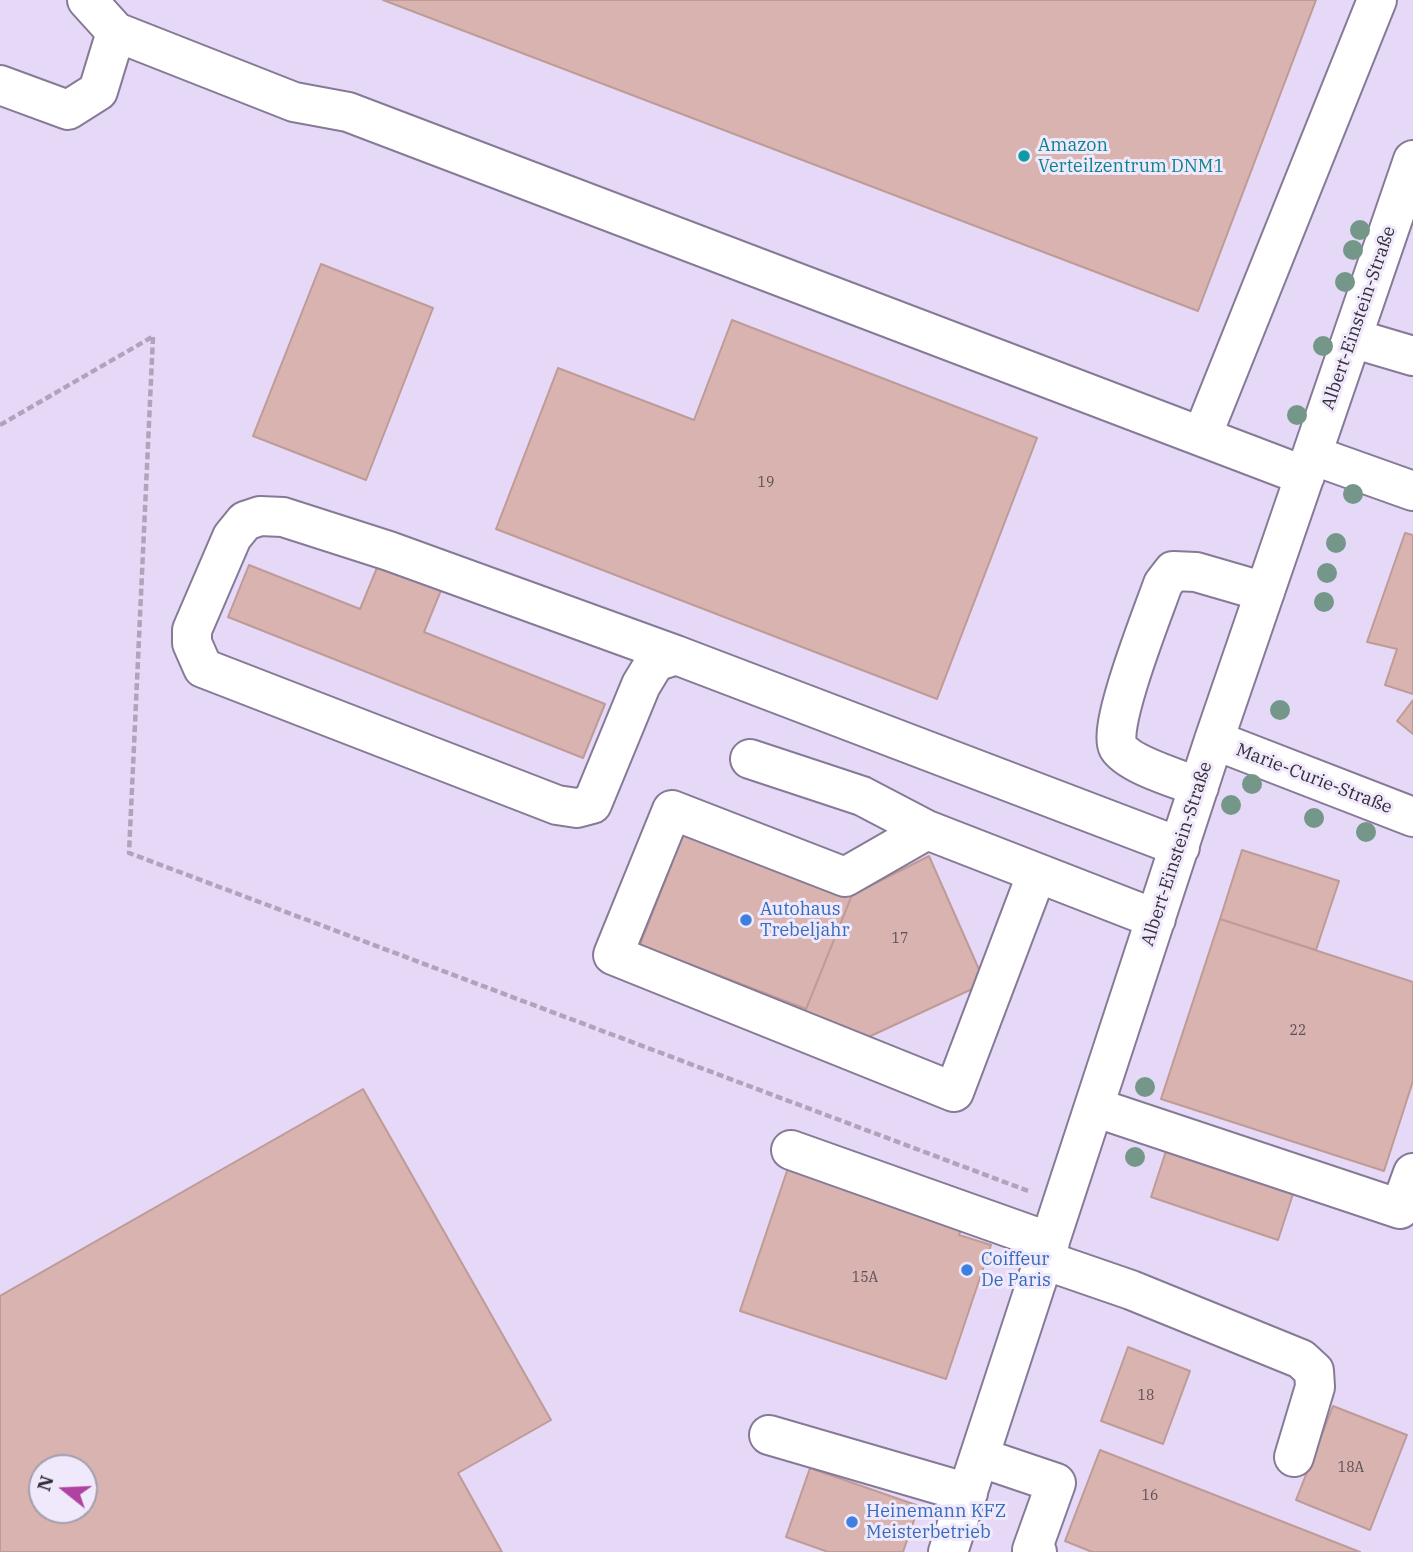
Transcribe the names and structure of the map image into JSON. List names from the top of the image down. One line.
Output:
{"streets":{"street":["Albert-Einstein-Straße","Marie-Curie-Straße"]},"crossings":[["Albert-Einstein-Straße","Marie-Curie-Straße"]],"places":["Amazon Verteilzentrum DNM1","Autohaus Trebeljahr","Coiffeur De Paris","Heinemann KFZ Meisterbetrieb"],"house_numbers":["19","17","22","15A","18","18A","16"],"north":"left"}
